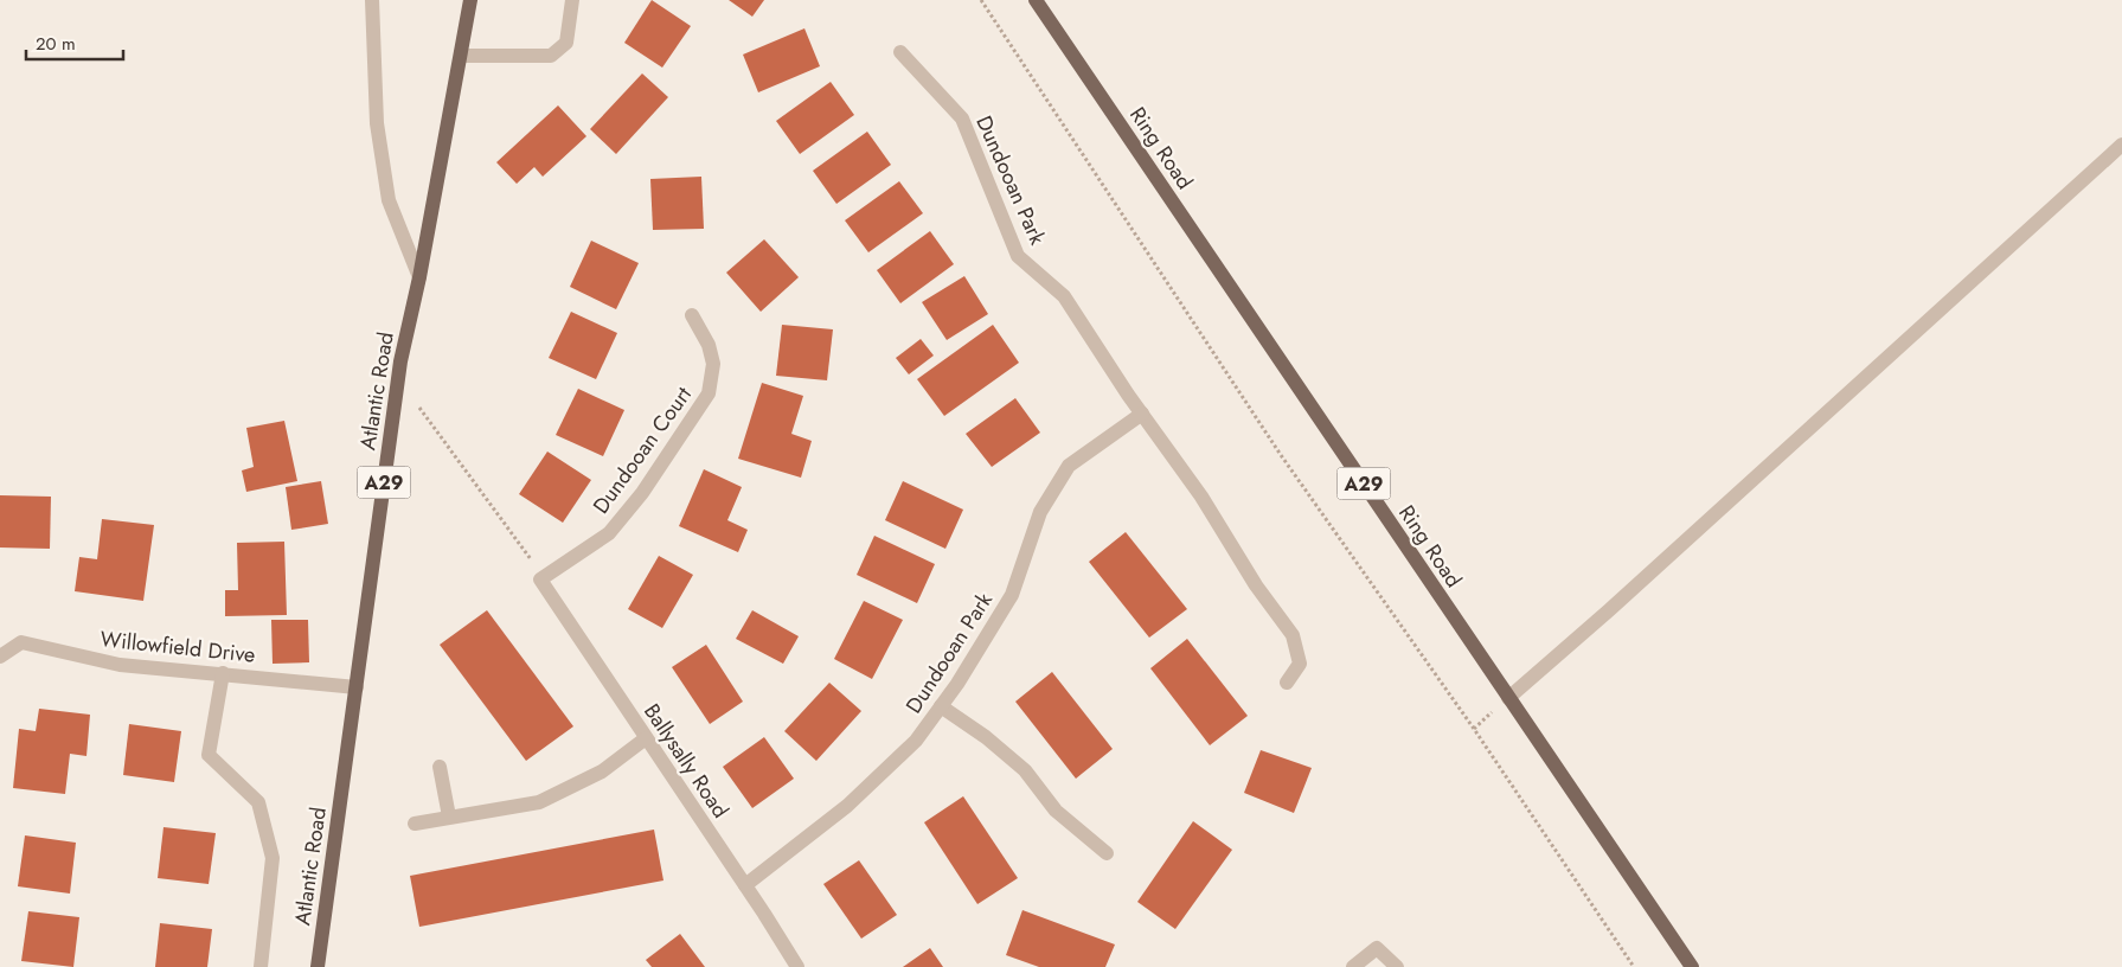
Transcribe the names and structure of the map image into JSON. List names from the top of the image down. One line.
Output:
{"streets":{"main road":["Ring Road","Atlantic Road","A29"],"street":["Dundooan Park","Dundooan Court","Willowfield Drive","Ballysally Road"]},"crossings":[["Dundooan Park","Ballysally Road"],["Atlantic Road","Willowfield Drive"],["Dundooan Court","Ballysally Road"]],"scale_bar":"20 m"}
